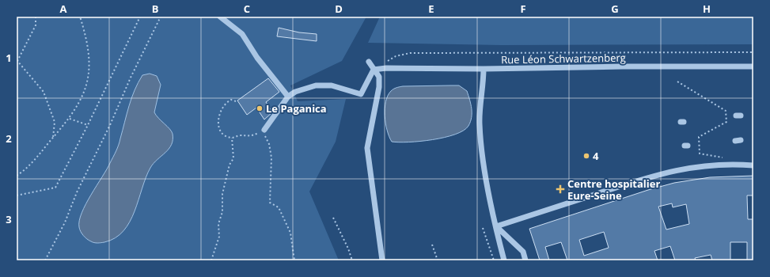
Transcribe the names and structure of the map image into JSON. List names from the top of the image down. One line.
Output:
{"streets":{"street":["Rue Léon Schwartzenberg"]},"places":{"other":["Le Paganica","4"],"health":["Centre hospitalier Eure-Seine"]},"grid":{"columns":["A","B","C","D","E","F","G","H"],"rows":["1","2","3"]}}
